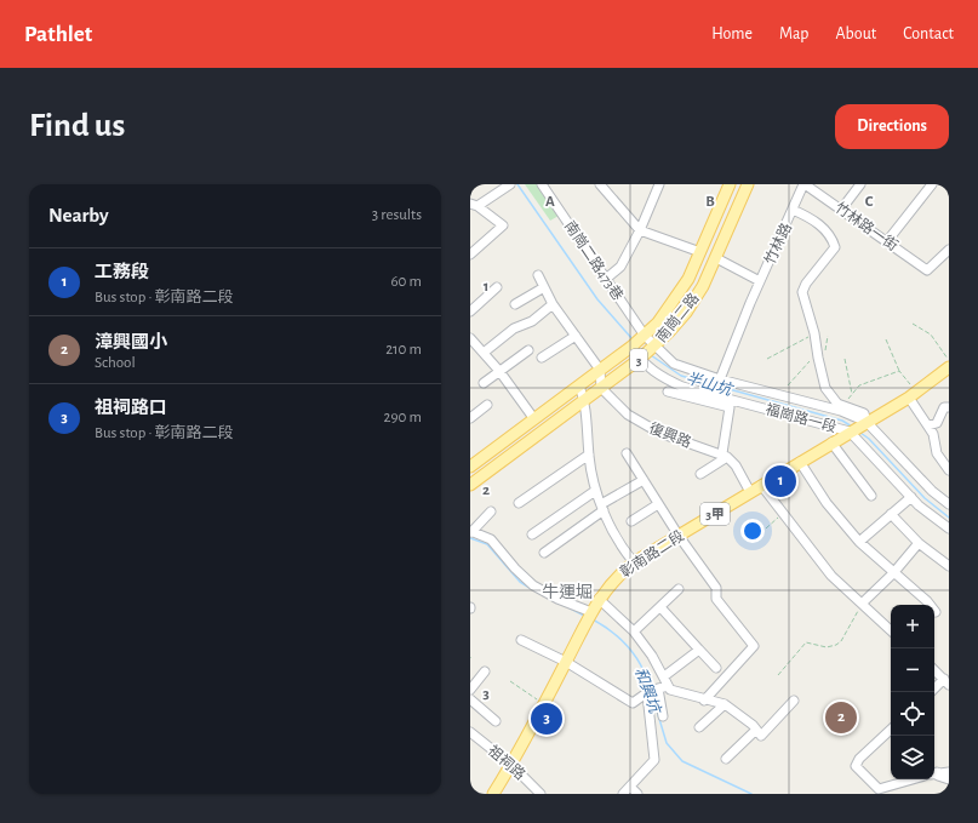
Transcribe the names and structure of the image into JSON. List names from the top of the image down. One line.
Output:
{"streets":{"main road":["南崗二路","3","3甲","彰南路二段"],"street":["竹林路一街","竹林路","南崗二路473巷","福崗路一段","復興路","祖祠路"]},"crossings":[["竹林路一街","竹林路"],["竹林路","福崗路一段"],["南崗二路473巷","南崗二路"],["南崗二路473巷","福崗路一段"],["南崗二路","福崗路一段"],["南崗二路","復興路"],["福崗路一段","彰南路二段"],["彰南路二段","祖祠路"]],"districts":["牛運堀"],"water":["半山坑","和興坑"],"page":{"header":"Pathlet","nav":["Home","Map","About","Contact"],"buttons":"Directions","title":"Find us","heading":["Nearby","3 results"],"list":[{"mark":"1","name":"工務段","note":"Bus stop · 彰南路二段","value":"60 m"},{"mark":"2","name":"漳興國小","note":"School","value":"210 m"},{"mark":"3","name":"祖祠路口","note":"Bus stop · 彰南路二段","value":"290 m"}],"pins":["1","2","3"],"map_buttons":["+","−"]},"grid":{"columns":["A","B","C"],"rows":["1","2","3"]}}
